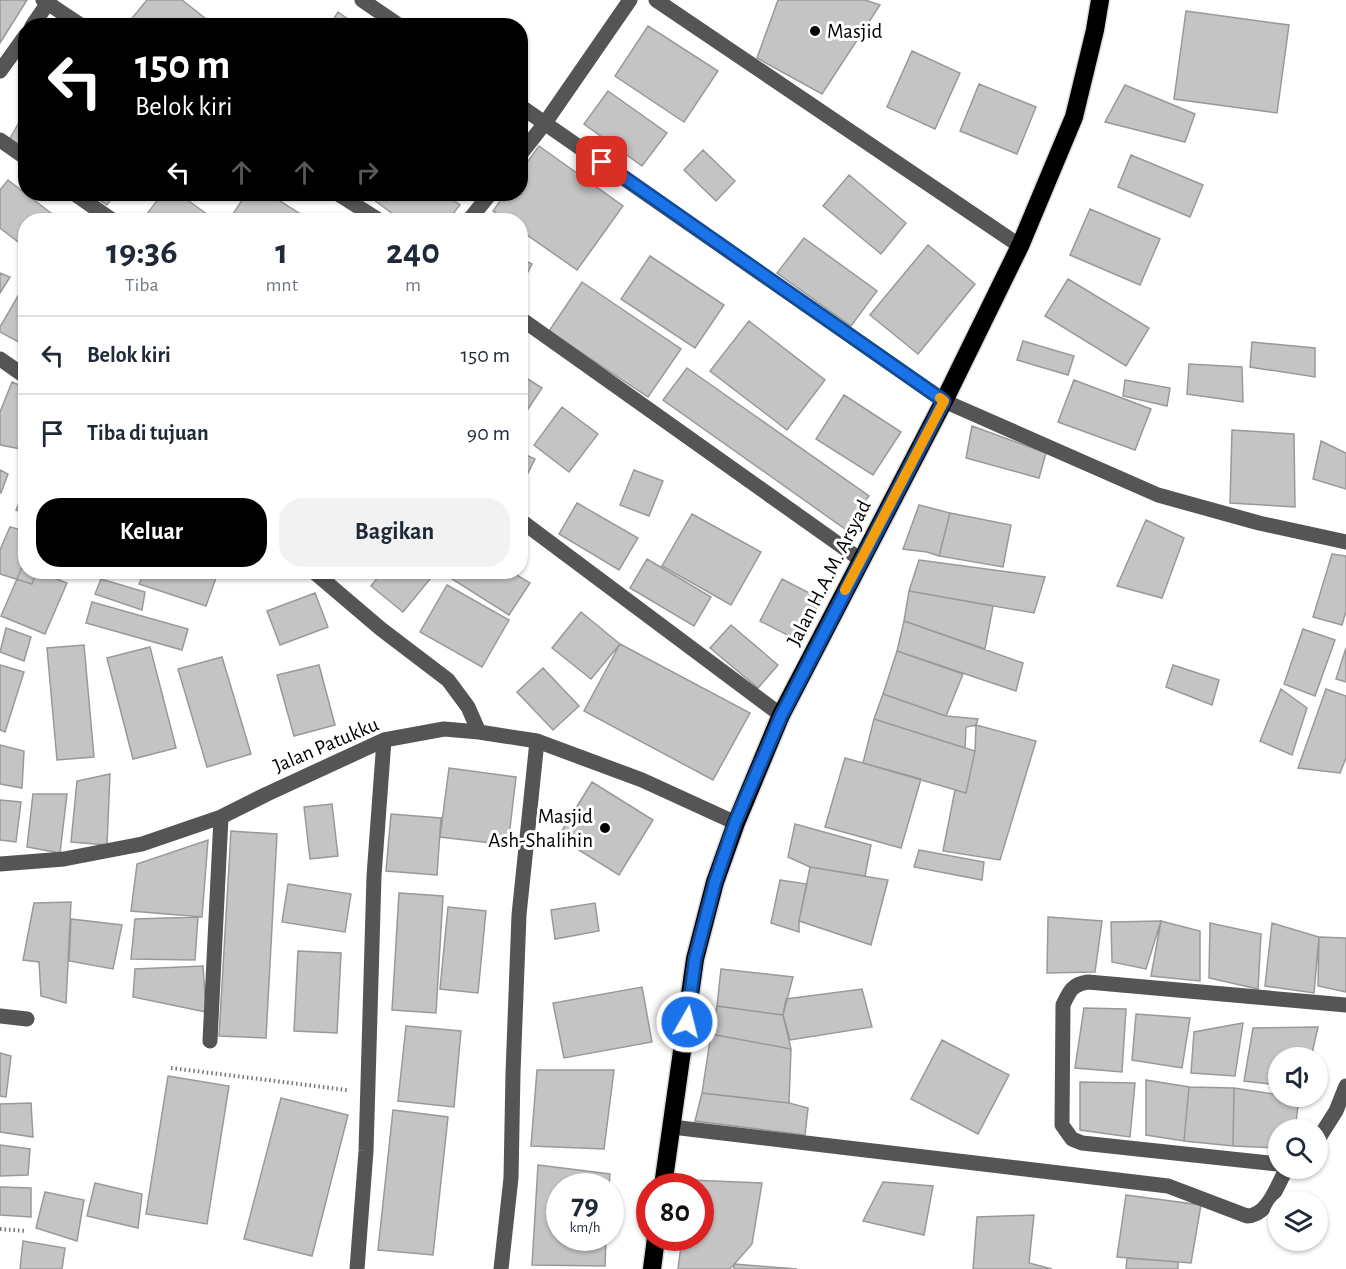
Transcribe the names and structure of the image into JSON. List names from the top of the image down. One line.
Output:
{"streets":{"highway":["Jalan H.A.M. Arsyad"],"street":["Jalan Patukku"]},"crossings":[["Jalan H.A.M. Arsyad","Jalan Patukku"]],"places":["Masjid","Masjid Ash-Shalihin"],"page":{"turn":["150 m","Belok kiri"],"eta":["19:36","Tiba","1","mnt","240","m"],"list":[{"name":"Belok kiri","value":"150 m"},{"name":"Tiba di tujuan","value":"90 m"}],"buttons":["Keluar","Bagikan"],"speed":"79 km/h","limit":"80"}}
